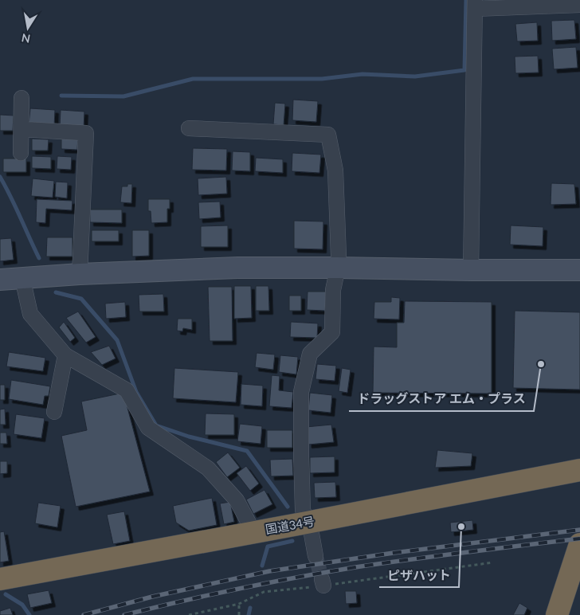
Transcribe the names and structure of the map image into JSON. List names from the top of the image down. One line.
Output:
{"streets":{"highway":["国道34号"]},"places":["ドラッグストア エム・プラス","ピザハット"],"north":"bottom"}
